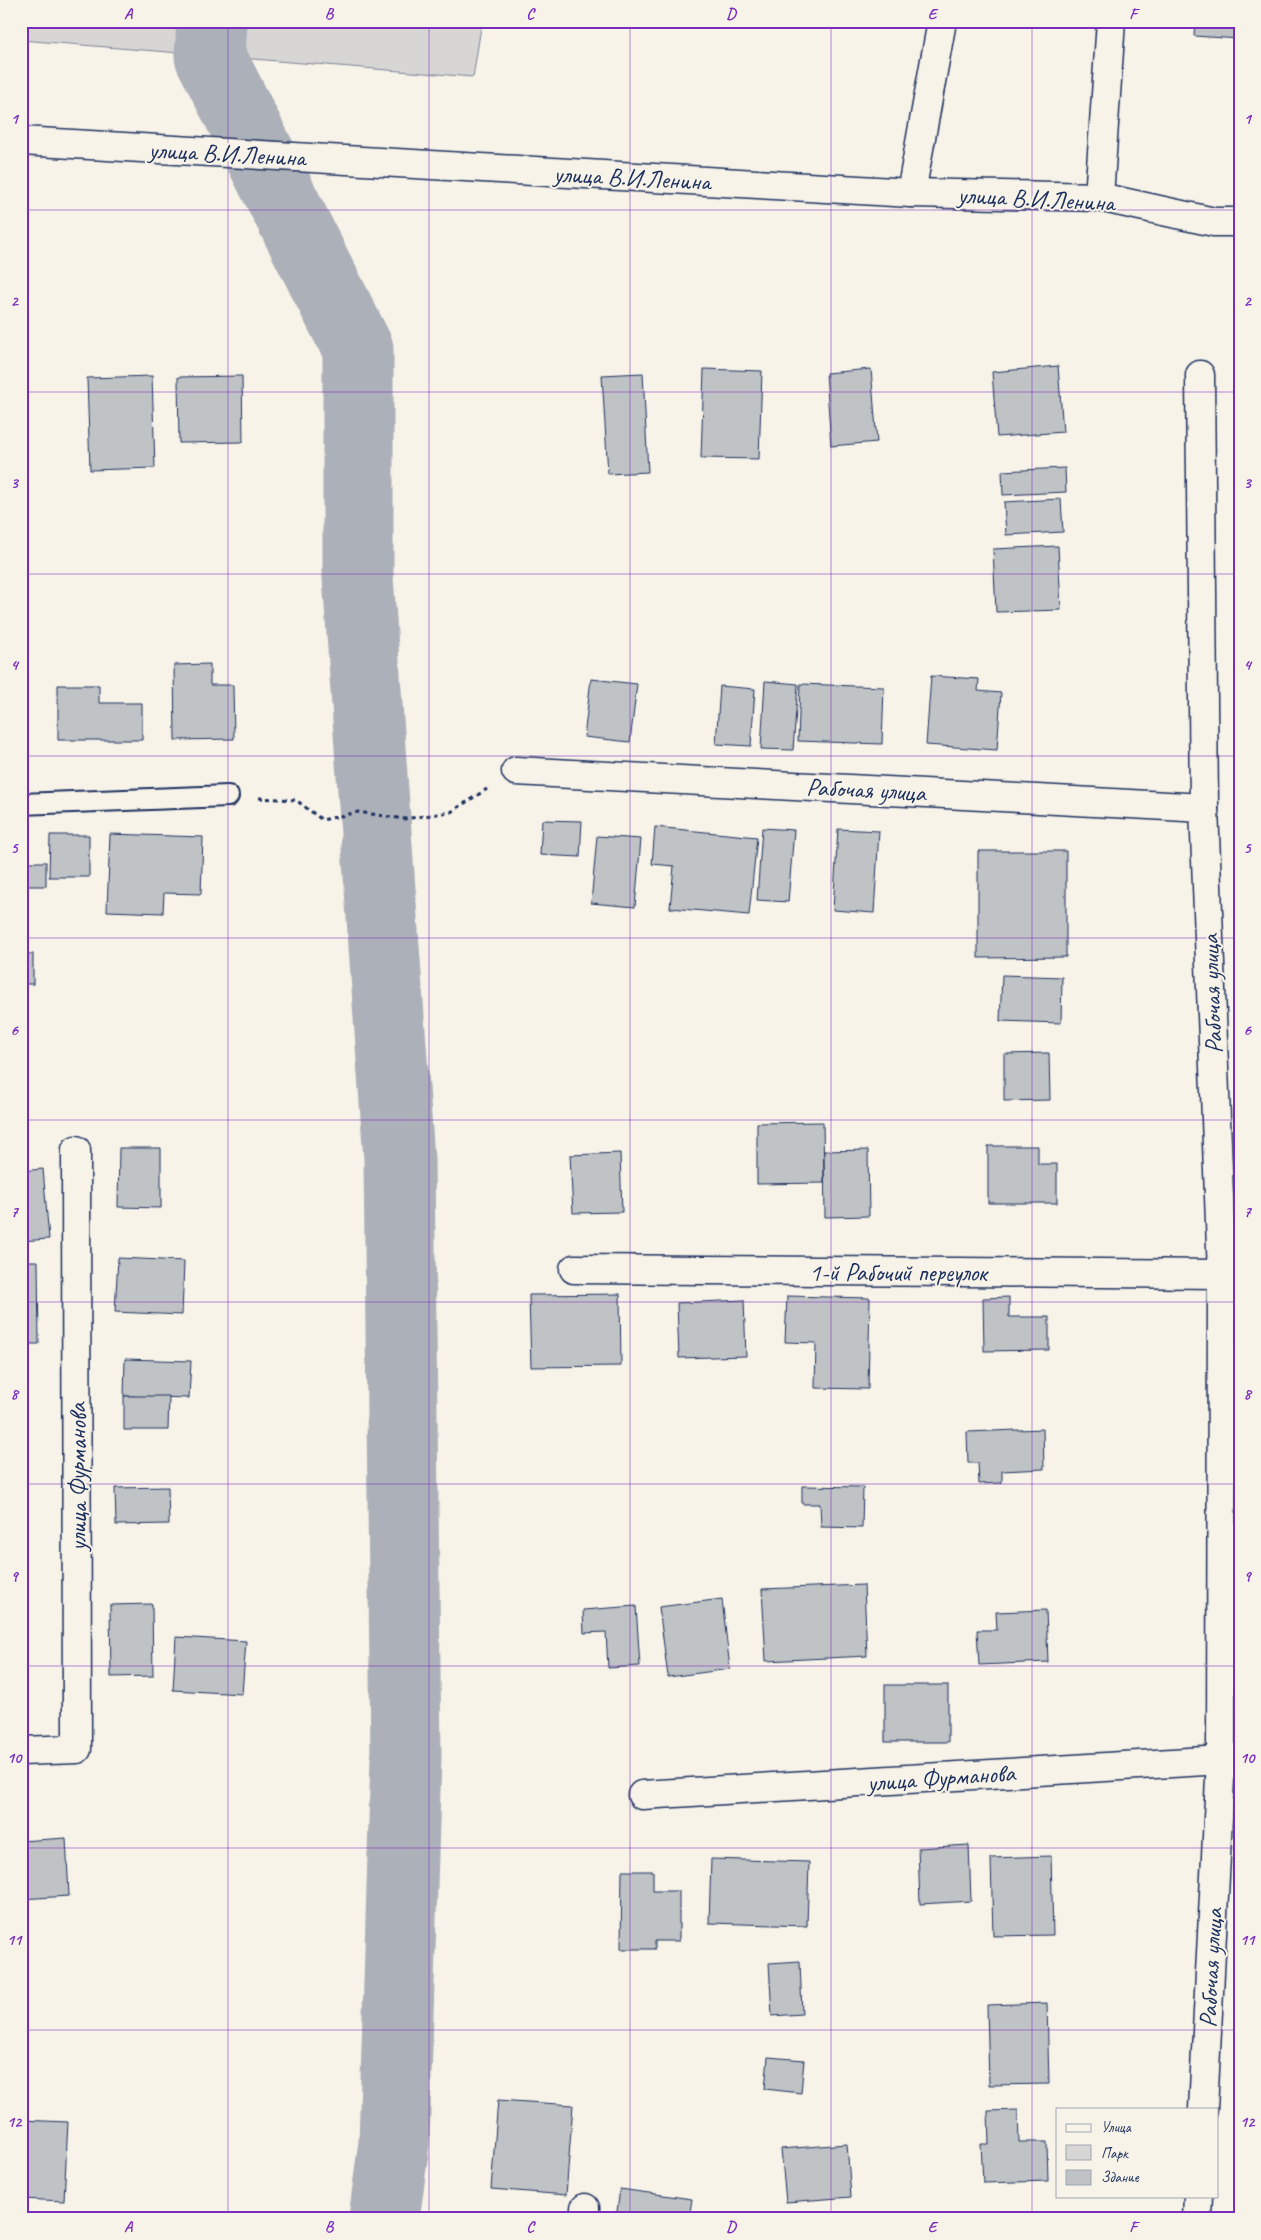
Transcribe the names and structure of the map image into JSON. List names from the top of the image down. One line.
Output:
{"streets":{"street":["улица В.И.Ленина","Рабочая улица","1-й Рабочий переулок","улица Фурманова"]},"crossings":[["Рабочая улица","1-й Рабочий переулок"],["Рабочая улица","улица Фурманова"]],"legend":["Улица","Парк","Здание"],"grid":{"columns":["A","B","C","D","E","F"],"rows":["1","2","3","4","5","6","7","8","9","10","11","12"]}}
